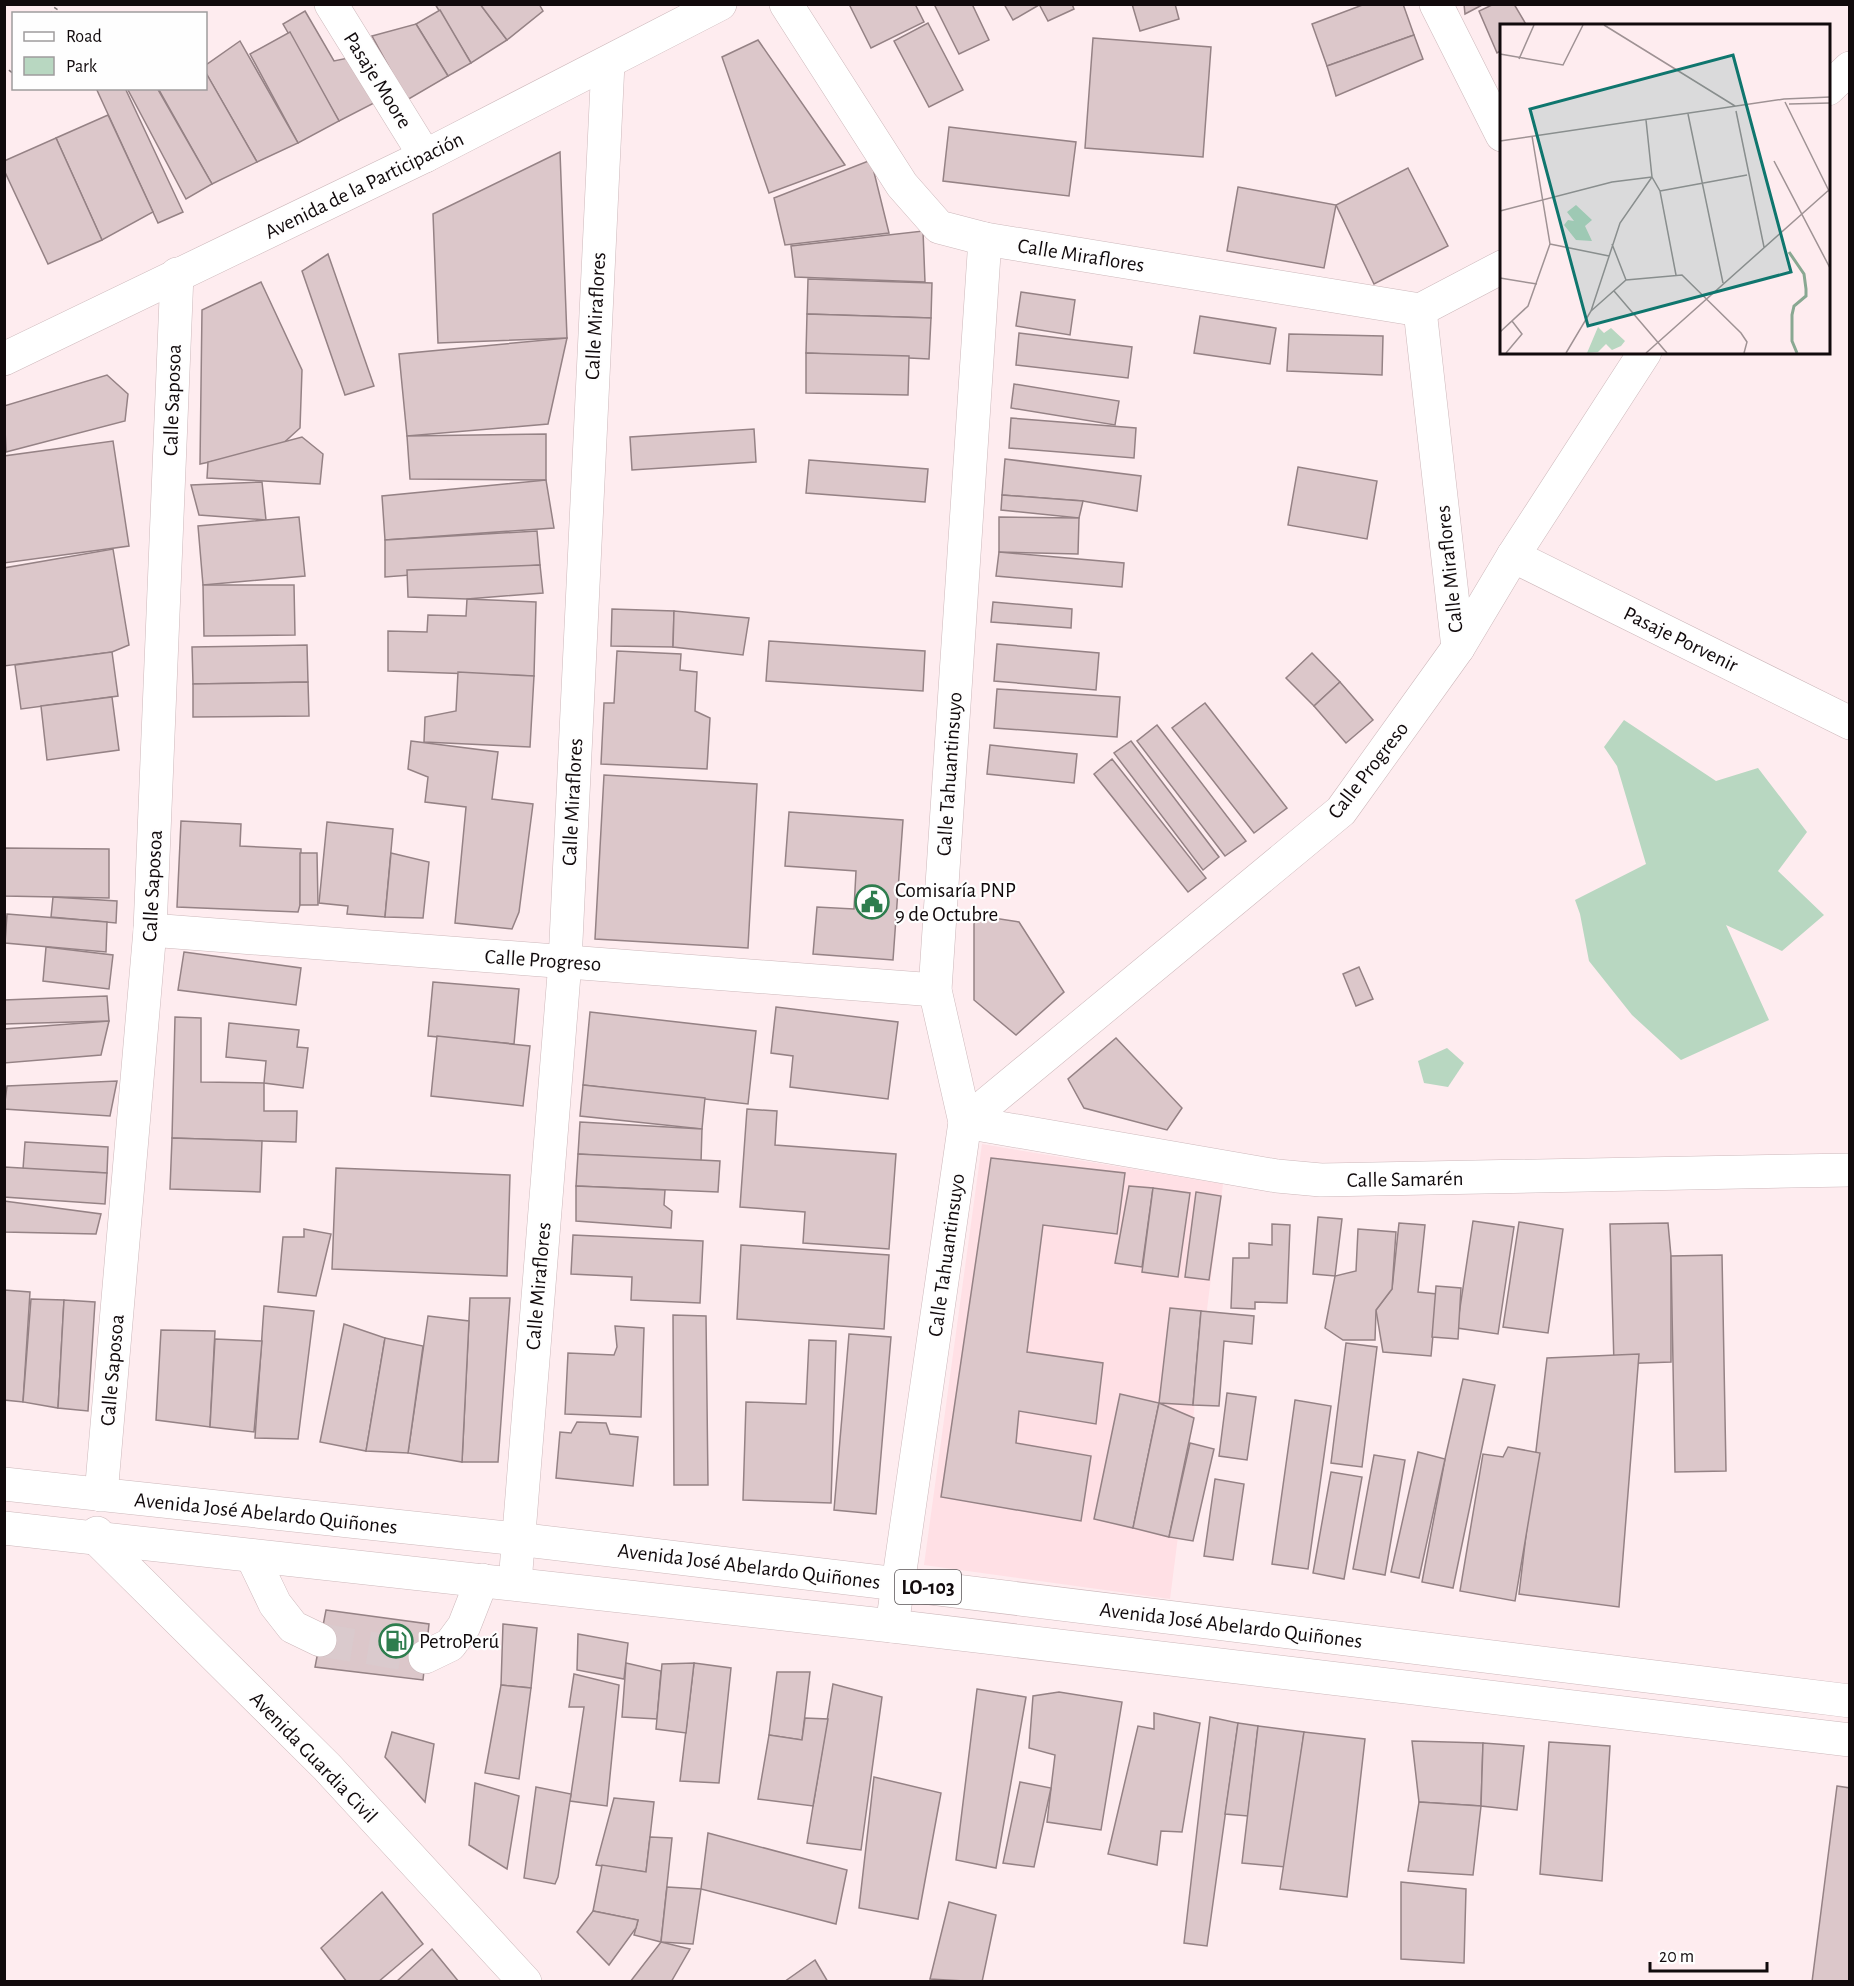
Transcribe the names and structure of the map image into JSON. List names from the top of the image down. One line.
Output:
{"streets":{"street":["Pasaje Moore","Avenida de la Participación","Calle Miraflores","Calle Saposoa","Pasaje Porvenir","Calle Progreso","Calle Tahuantinsuyo","Calle Samarén","Avenida José Abelardo Quiñones","LO-103","Avenida Guardia Civil"]},"crossings":[["Pasaje Moore","Avenida de la Participación"],["Avenida de la Participación","Calle Miraflores"],["Avenida de la Participación","Calle Saposoa"],["Calle Miraflores","Calle Progreso"],["Calle Miraflores","Calle Tahuantinsuyo"],["Calle Miraflores","Avenida José Abelardo Quiñones"],["Calle Saposoa","Calle Progreso"],["Calle Saposoa","Avenida José Abelardo Quiñones"],["Calle Saposoa","Avenida Guardia Civil"],["Pasaje Porvenir","Calle Progreso"],["Calle Progreso","Calle Tahuantinsuyo"],["Calle Progreso","Calle Samarén"],["Calle Tahuantinsuyo","Calle Samarén"],["Calle Tahuantinsuyo","Avenida José Abelardo Quiñones"],["Avenida José Abelardo Quiñones","Avenida Guardia Civil"]],"places":{"public building":["Comisaría PNP 9 de Octubre"],"fuel station":["PetroPerú"]},"legend":["Road","Park"],"scale_bar":"20 m"}
